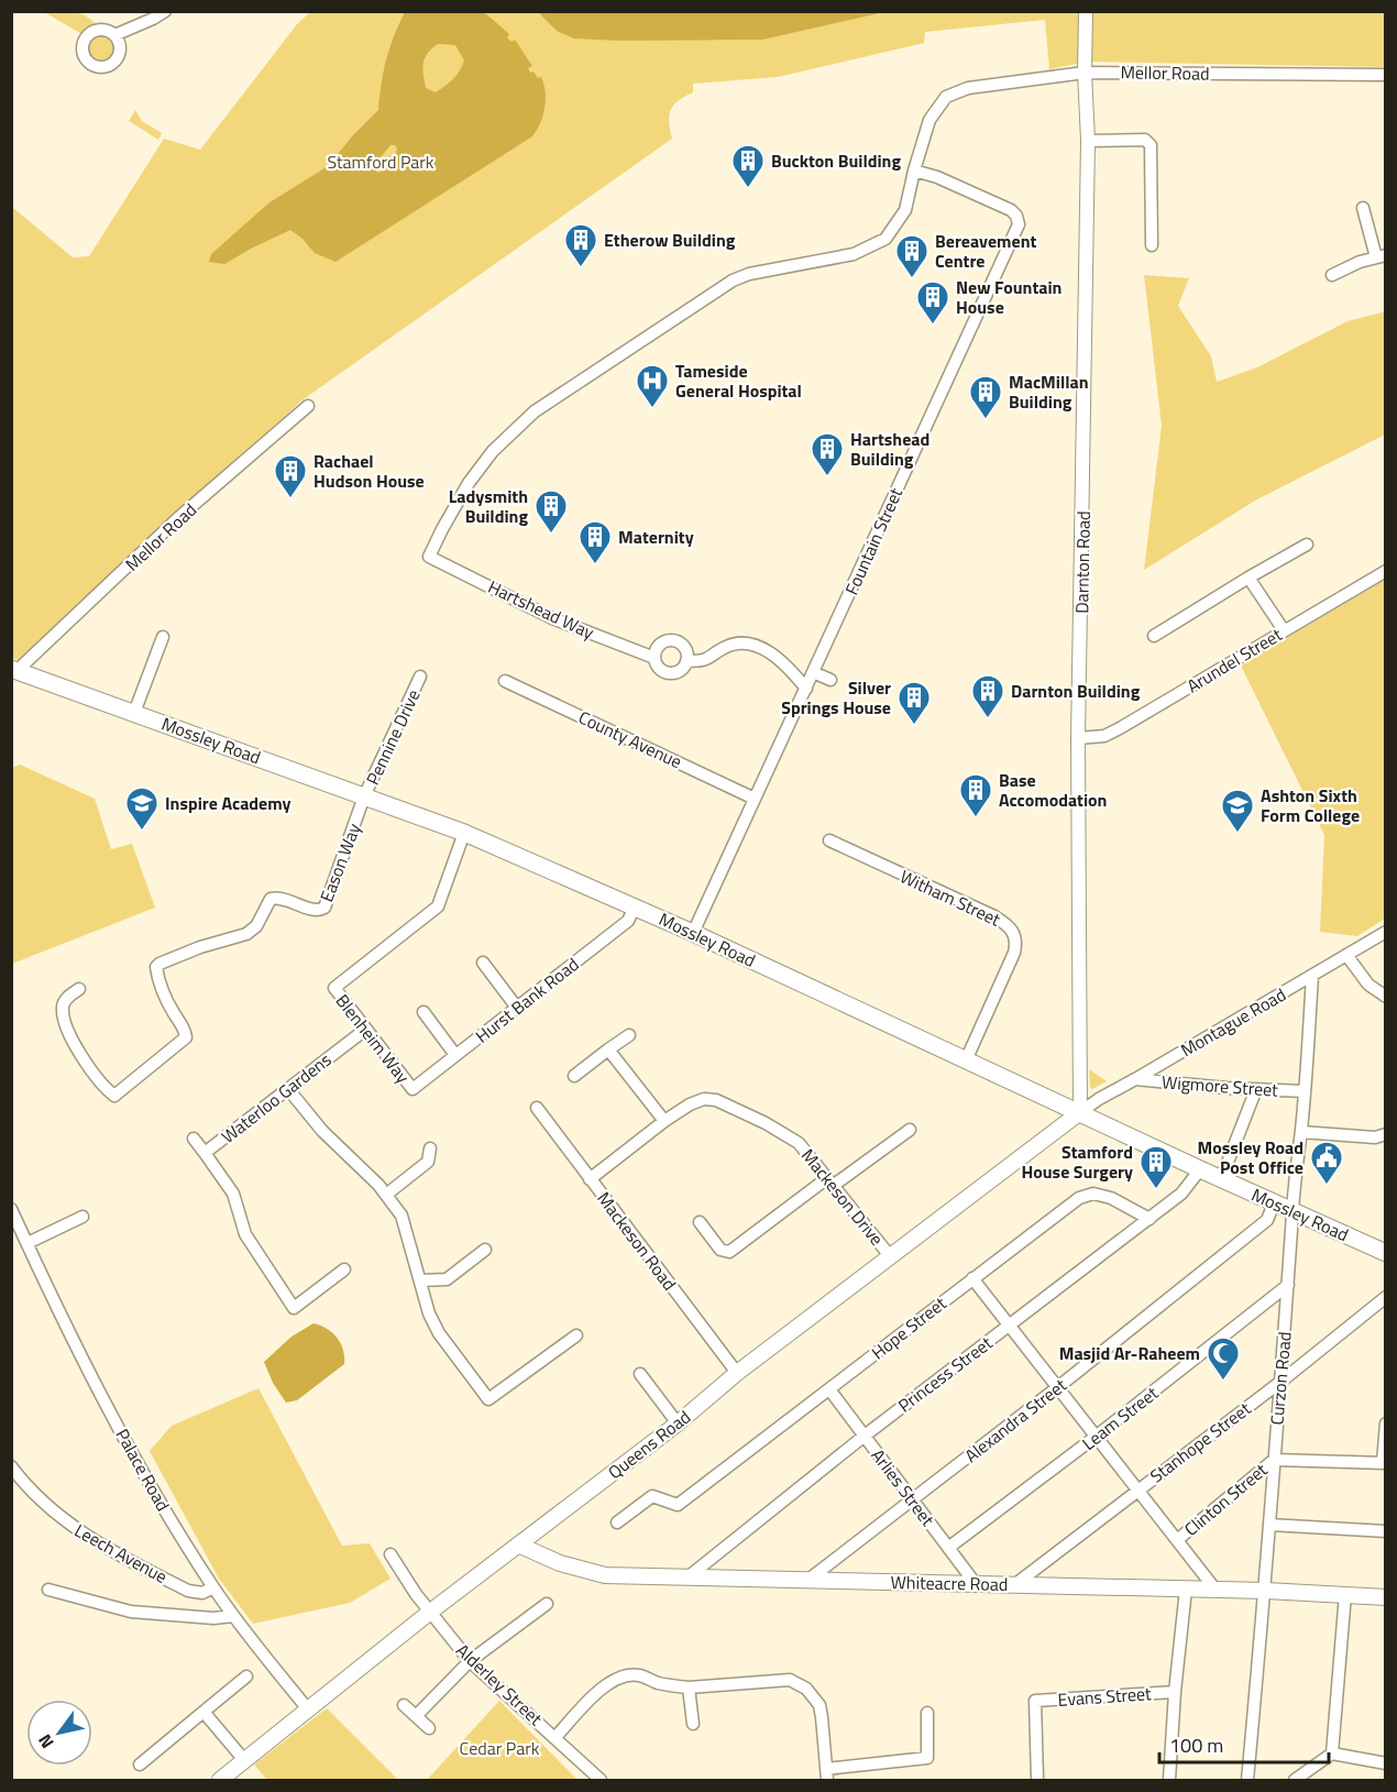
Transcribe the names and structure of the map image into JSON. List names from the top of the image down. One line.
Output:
{"streets":{"main road":["Mossley Road","Queens Road","Whiteacre Road"],"street":["Mellor Road","Fountain Street","Darnton Road","Hartshead Way","Arundel Street","Pennine Drive","County Avenue","Eason Way","Witham Street","Hurst Bank Road","Montague Road","Blenheim Way","Wigmore Street","Waterloo Gardens","Mackeson Drive","Mackeson Road","Hope Street","Princess Street","Curzon Road","Leam Street","Alexandra Street","Stanhope Street","Palace Road","Arlies Street","Clinton Street","Leech Avenue","Alderley Street","Evans Street"]},"crossings":[["Mellor Road","Fountain Street"],["Mellor Road","Darnton Road"],["Mellor Road","Hartshead Way"],["Mellor Road","Mossley Road"],["Fountain Street","Hartshead Way"],["Fountain Street","County Avenue"],["Fountain Street","Mossley Road"],["Darnton Road","Arundel Street"],["Darnton Road","Mossley Road"],["Darnton Road","Montague Road"],["Darnton Road","Queens Road"],["Pennine Drive","Mossley Road"],["Pennine Drive","Eason Way"],["Mossley Road","Eason Way"],["Mossley Road","Witham Street"],["Mossley Road","Hurst Bank Road"],["Mossley Road","Montague Road"],["Mossley Road","Blenheim Way"],["Mossley Road","Princess Street"],["Mossley Road","Curzon Road"],["Mossley Road","Alexandra Street"],["Mossley Road","Queens Road"],["Hurst Bank Road","Blenheim Way"],["Montague Road","Wigmore Street"],["Montague Road","Curzon Road"],["Montague Road","Queens Road"],["Blenheim Way","Waterloo Gardens"],["Wigmore Street","Curzon Road"],["Mackeson Drive","Mackeson Road"],["Mackeson Drive","Queens Road"],["Mackeson Road","Queens Road"],["Hope Street","Princess Street"],["Hope Street","Arlies Street"],["Princess Street","Arlies Street"],["Princess Street","Whiteacre Road"],["Curzon Road","Leam Street"],["Curzon Road","Stanhope Street"],["Curzon Road","Clinton Street"],["Curzon Road","Whiteacre Road"],["Leam Street","Arlies Street"],["Alexandra Street","Arlies Street"],["Alexandra Street","Whiteacre Road"],["Stanhope Street","Whiteacre Road"],["Queens Road","Palace Road"],["Queens Road","Whiteacre Road"],["Queens Road","Alderley Street"],["Palace Road","Leech Avenue"],["Arlies Street","Whiteacre Road"]],"parks":["Stamford Park","Cedar Park"],"places":{"building":["Buckton Building","Etherow Building","Bereavement Centre","New Fountain House","MacMillan Building","Hartshead Building","Rachael Hudson House","Ladysmith Building","Maternity","Darnton Building","Silver Springs House","Base Accomodation","Stamford House Surgery"],"hospital":["Tameside General Hospital"],"school or university":["Inspire Academy","Ashton Sixth Form College"],"public building":["Mossley Road Post Office"],"mosque":["Masjid Ar-Raheem"]},"scale_bar":"100 m","north":"bottom left"}
